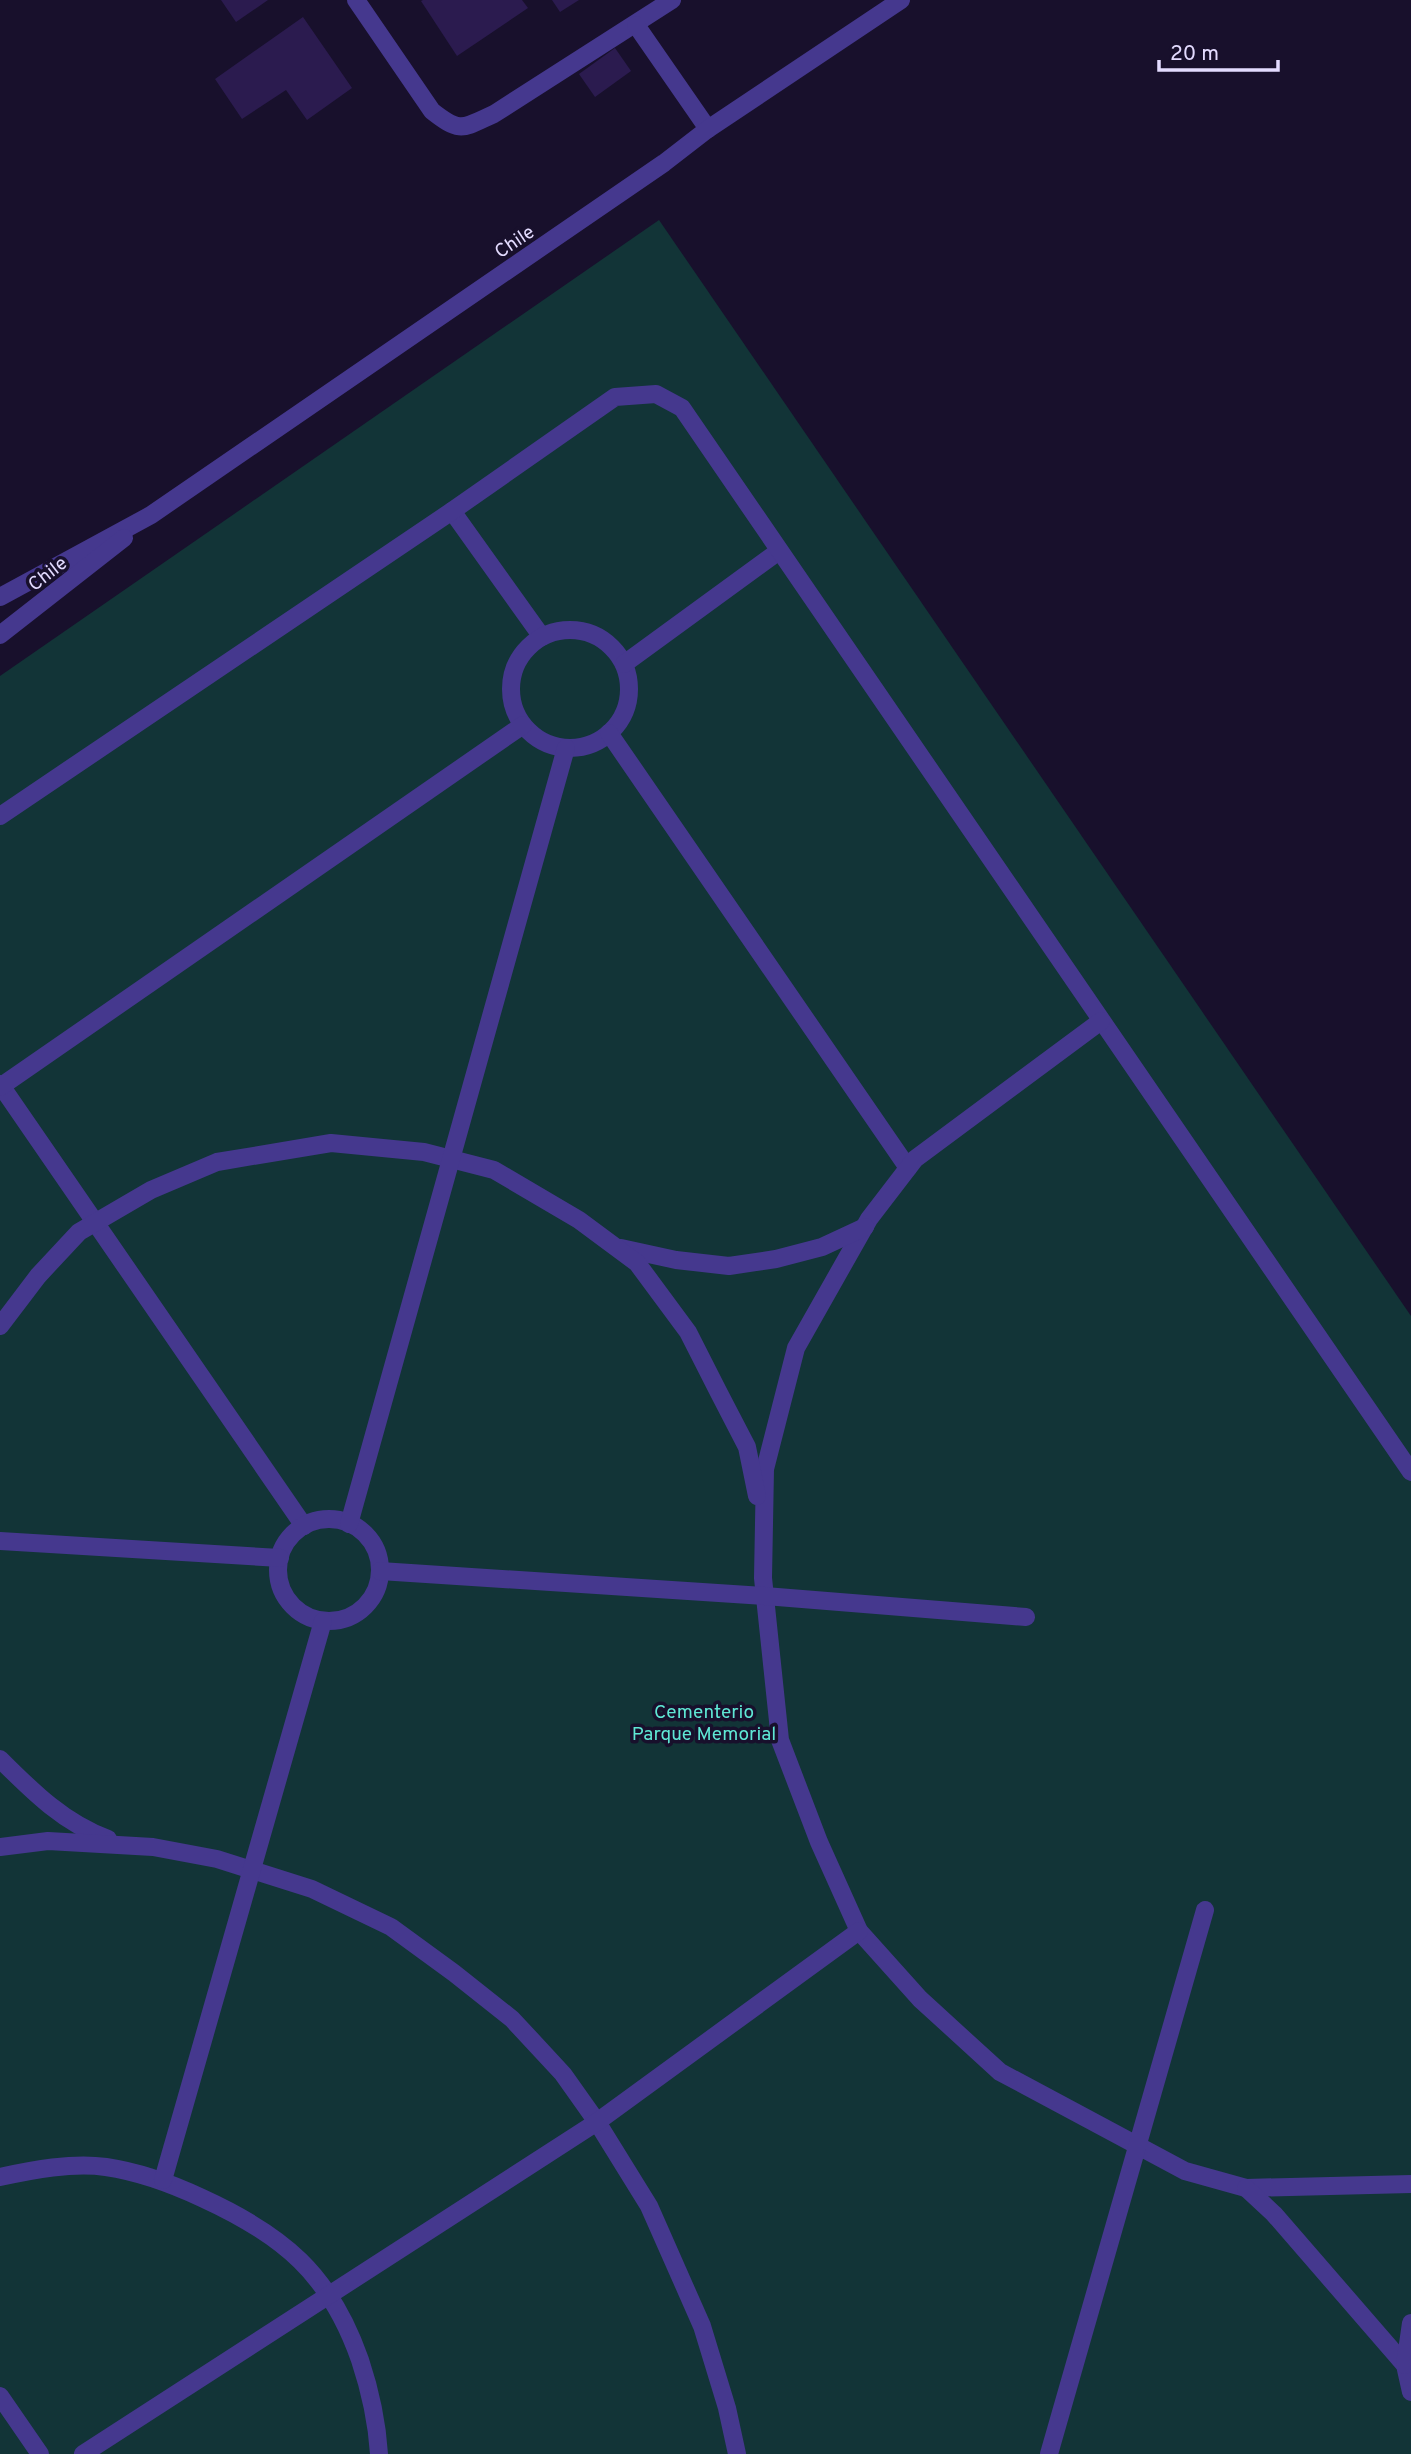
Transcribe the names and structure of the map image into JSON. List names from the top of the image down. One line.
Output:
{"streets":{"street":["Chile"]},"parks":["Cementerio Parque Memorial"],"scale_bar":"20 m"}
